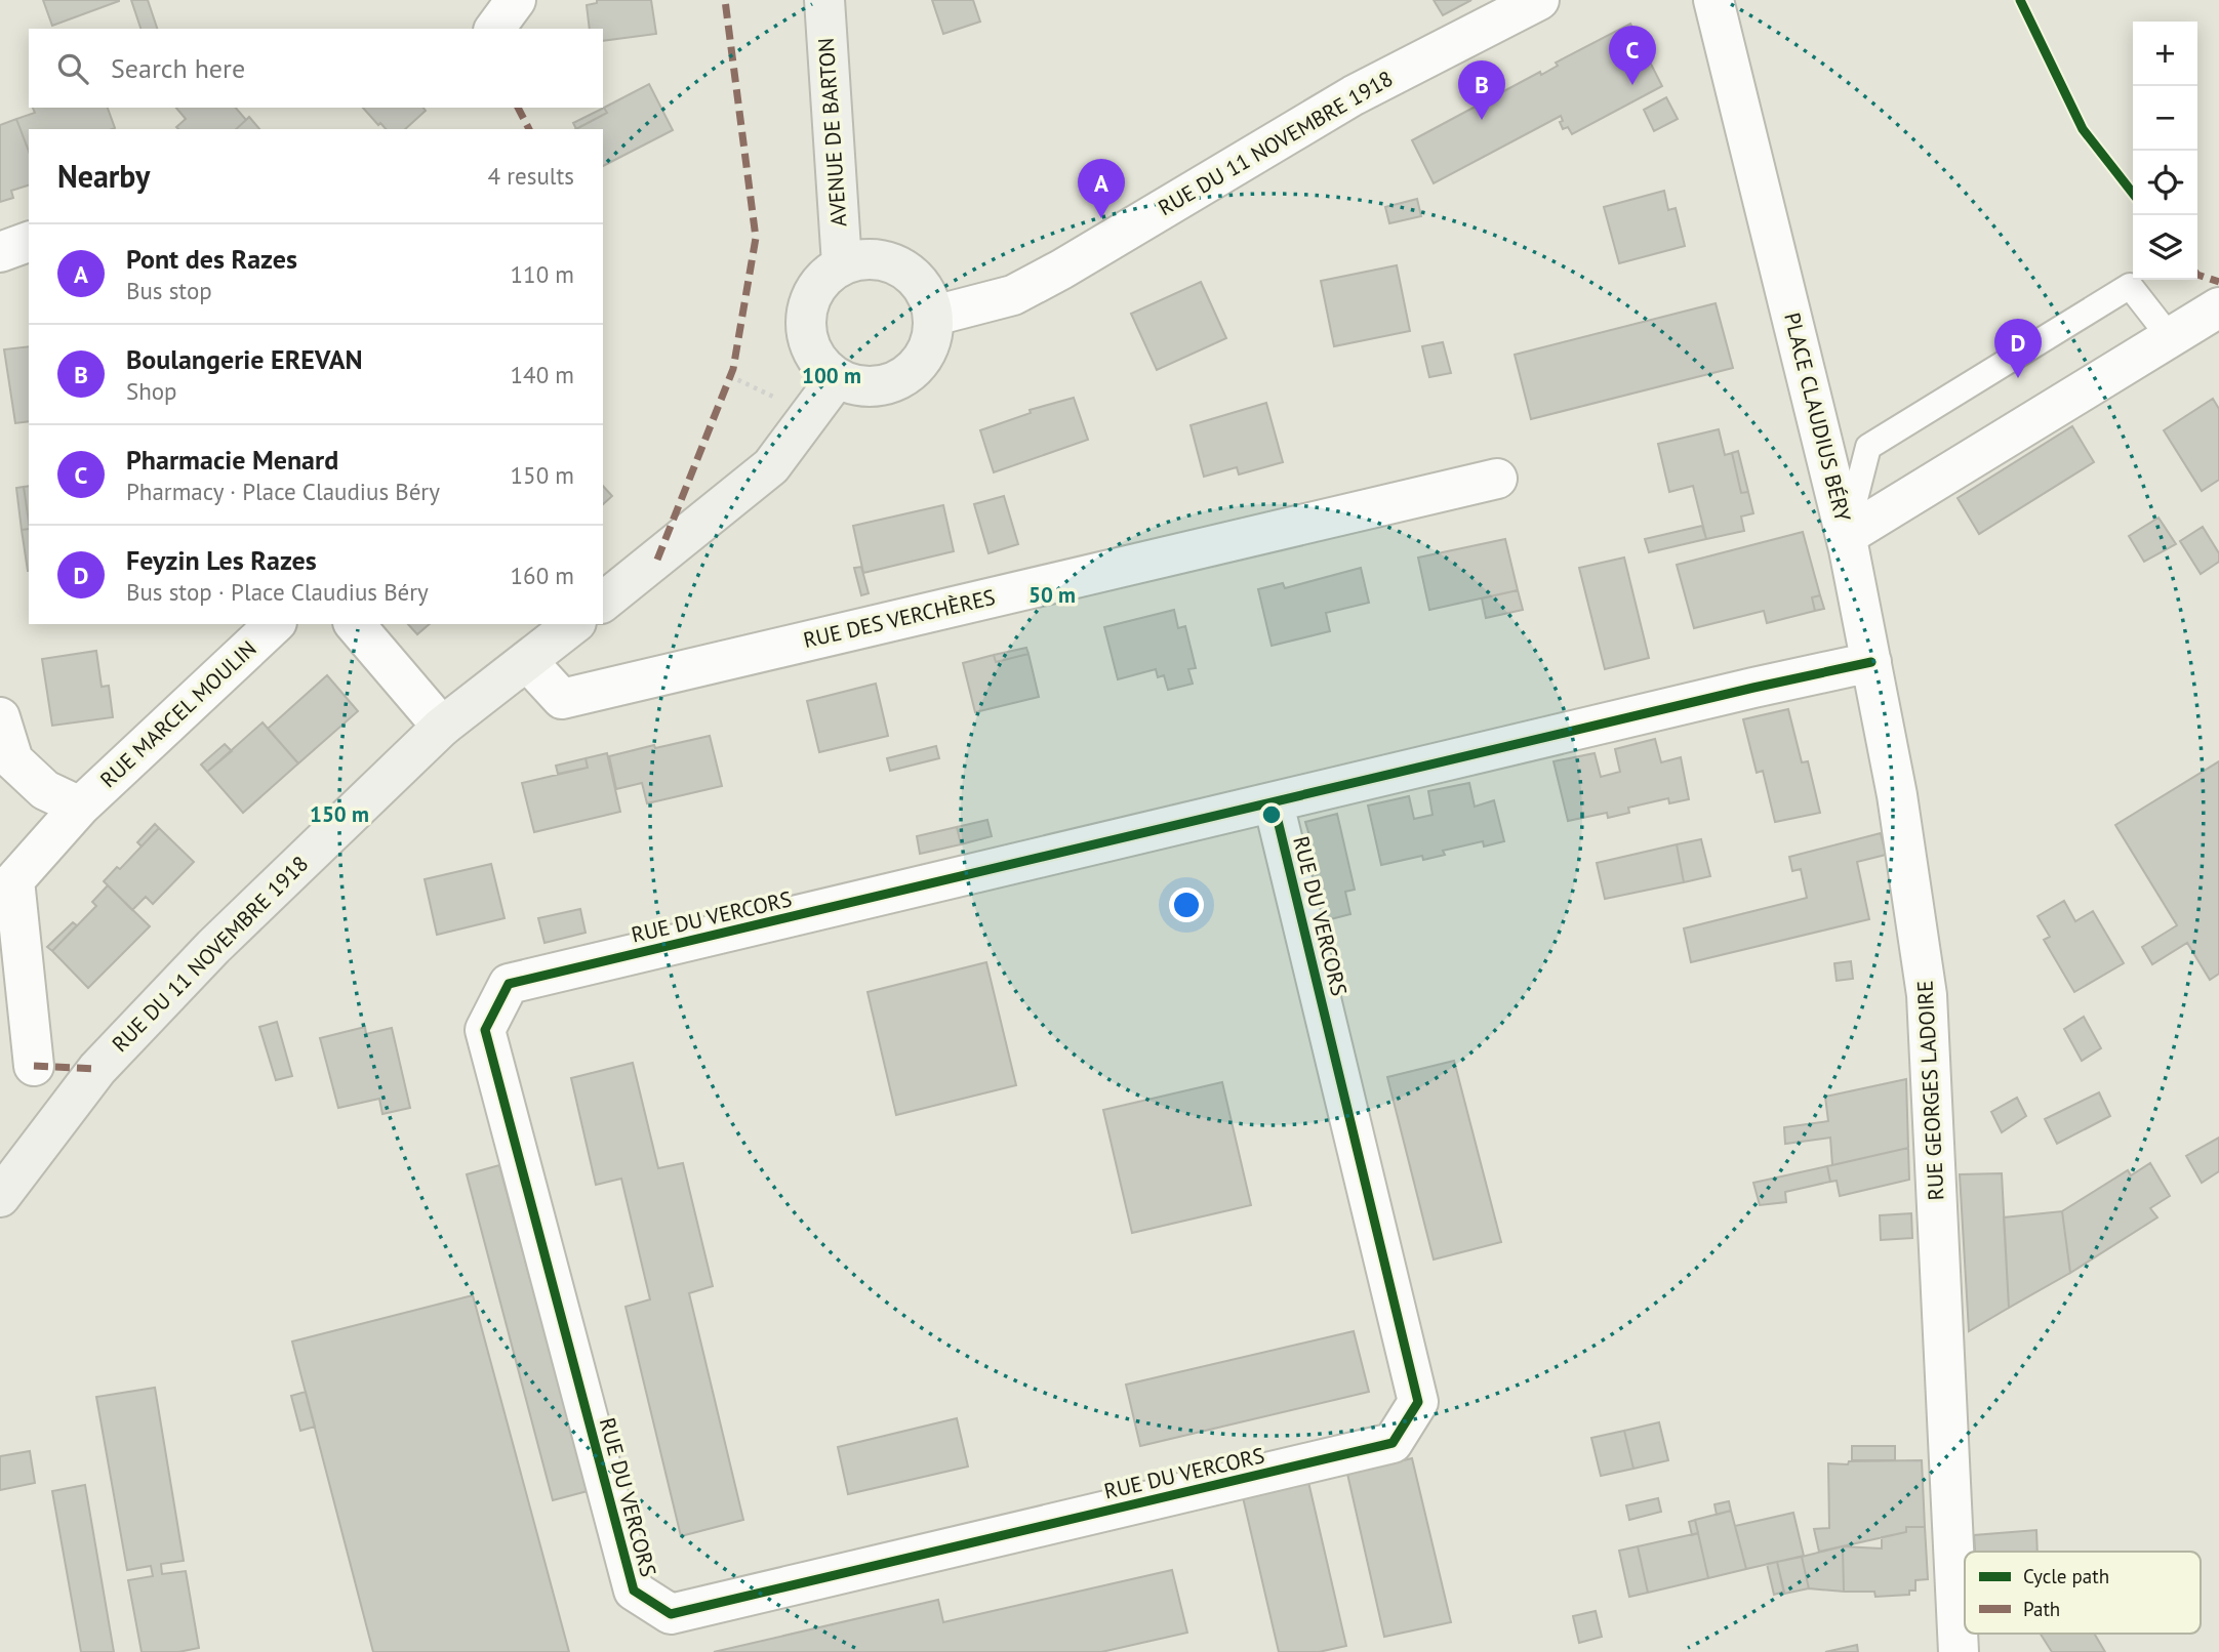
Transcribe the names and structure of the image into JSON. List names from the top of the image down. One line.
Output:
{"streets":{"street":["AVENUE DE BARTON","RUE DU 11 NOVEMBRE 1918","PLACE CLAUDIUS BÉRY","RUE DES VERCHÈRES","RUE MARCEL MOULIN","RUE DU VERCORS","RUE GEORGES LADOIRE"]},"crossings":[["AVENUE DE BARTON","RUE DU 11 NOVEMBRE 1918"],["RUE DU 11 NOVEMBRE 1918","RUE DES VERCHÈRES"],["PLACE CLAUDIUS BÉRY","RUE GEORGES LADOIRE"],["RUE DU VERCORS","RUE GEORGES LADOIRE"]],"legend":["Cycle path","Path"],"page":{"map_buttons":["+","−"],"pins":["C","B","A","D"],"search":"Search here","heading":["Nearby","4 results"],"list":[{"mark":"A","name":"Pont des Razes","note":"Bus stop","value":"110 m"},{"mark":"B","name":"Boulangerie EREVAN","note":"Shop","value":"140 m"},{"mark":"C","name":"Pharmacie Menard","note":"Pharmacy · Place Claudius Béry","value":"150 m"},{"mark":"D","name":"Feyzin Les Razes","note":"Bus stop · Place Claudius Béry","value":"160 m"}]},"rings":["100 m","50 m","150 m"]}
